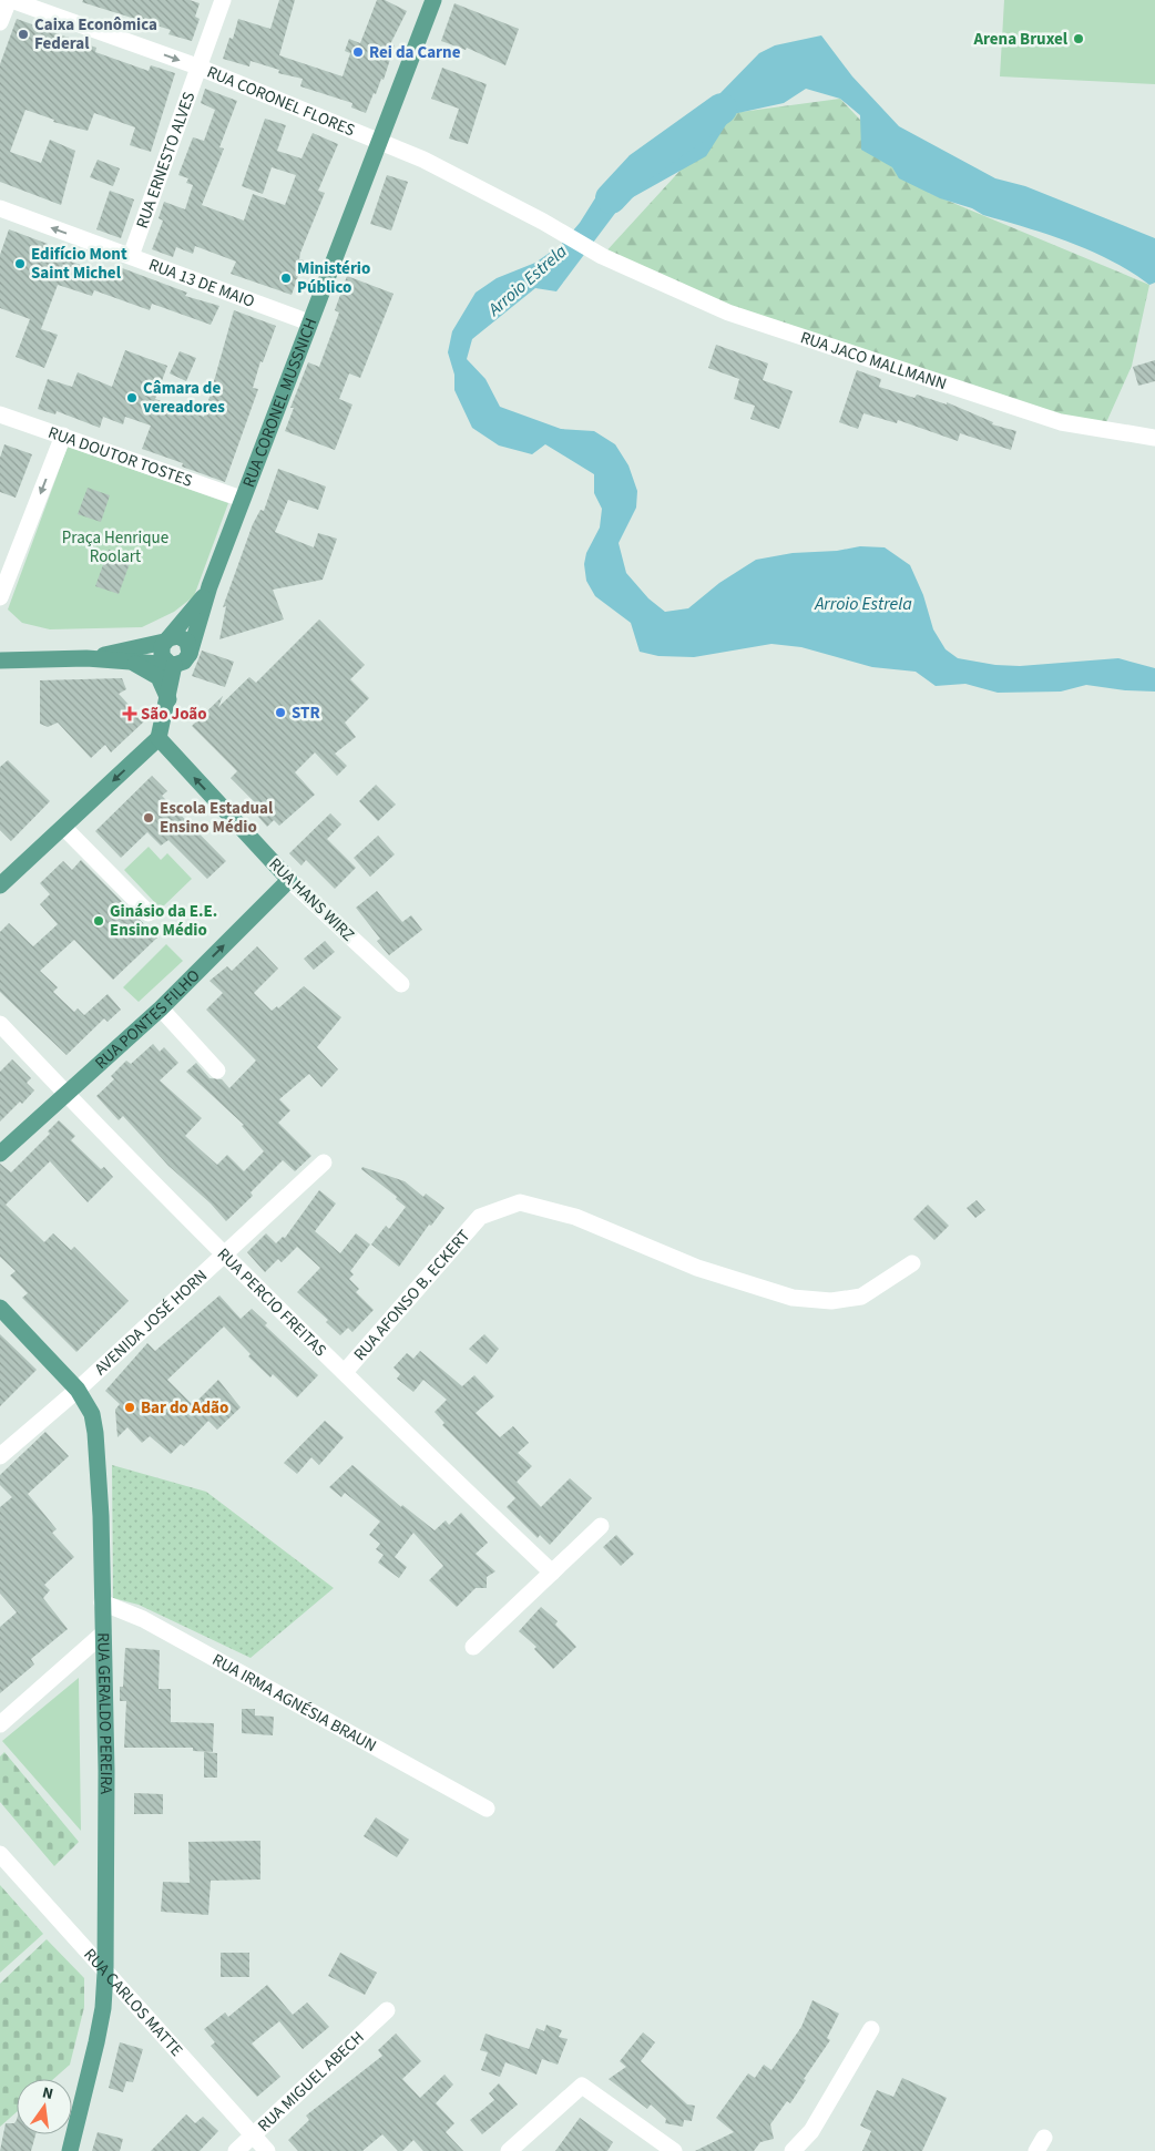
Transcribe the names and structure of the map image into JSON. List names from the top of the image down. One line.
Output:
{"streets":{"main road":["RUA CORONEL MUSSNICH","RUA HANS WIRZ","RUA PONTES FILHO","RUA GERALDO PEREIRA"],"street":["RUA CORONEL FLORES","RUA ERNESTO ALVES","RUA 13 DE MAIO","RUA JACO MALLMANN","RUA DOUTOR TOSTES","RUA AFONSO B. ECKERT","RUA PERCIO FREITAS","AVENIDA JOSÉ HORN","RUA IRMA AGNÉSIA BRAUN","RUA CARLOS MATTE","RUA MIGUEL ABECH"]},"crossings":[["RUA CORONEL FLORES","RUA ERNESTO ALVES"],["RUA CORONEL FLORES","RUA JACO MALLMANN"],["RUA CORONEL FLORES","RUA CORONEL MUSSNICH"],["RUA ERNESTO ALVES","RUA 13 DE MAIO"],["RUA 13 DE MAIO","RUA CORONEL MUSSNICH"],["RUA CORONEL MUSSNICH","RUA DOUTOR TOSTES"],["RUA HANS WIRZ","RUA PONTES FILHO"],["RUA PONTES FILHO","RUA PERCIO FREITAS"],["RUA AFONSO B. ECKERT","RUA PERCIO FREITAS"],["RUA PERCIO FREITAS","AVENIDA JOSÉ HORN"],["AVENIDA JOSÉ HORN","RUA GERALDO PEREIRA"],["RUA IRMA AGNÉSIA BRAUN","RUA GERALDO PEREIRA"],["RUA GERALDO PEREIRA","RUA CARLOS MATTE"],["RUA CARLOS MATTE","RUA MIGUEL ABECH"]],"one_way":["RUA 13 DE MAIO","RUA HANS WIRZ","RUA PONTES FILHO"],"water":["Arroio Estrela"],"parks":["Praça Henrique Roolart"],"places":{"other":["Caixa Econômica Federal","Arena Bruxel","Rei da Carne","Edifício Mont Saint Michel","Ministério Público","Câmara de vereadores","STR","Escola Estadual Ensino Médio","Ginásio da E.E. Ensino Médio","Bar do Adão"],"health":["São João"]},"north":"top"}
